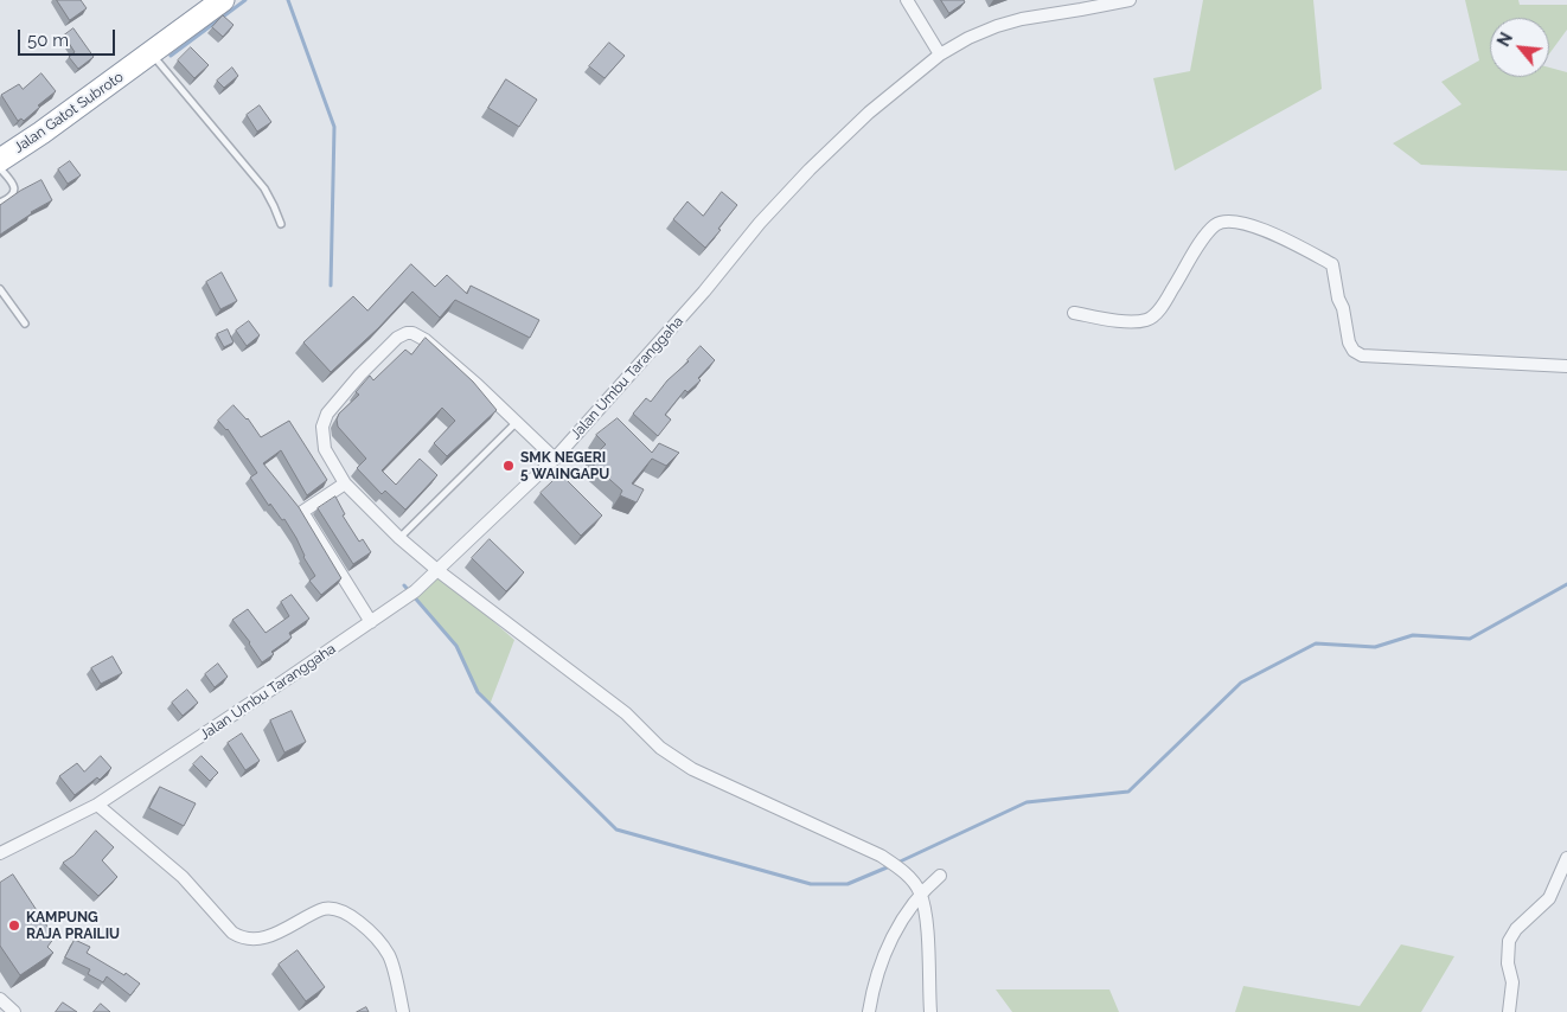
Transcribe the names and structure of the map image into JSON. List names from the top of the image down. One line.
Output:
{"streets":{"highway":["Jalan Gatot Subroto"],"street":["Jalan Umbu Taranggaha"]},"places":["SMK NEGERI 5 WAINGAPU","KAMPUNG RAJA PRAILIU"],"scale_bar":"50 m","north":"top left"}
